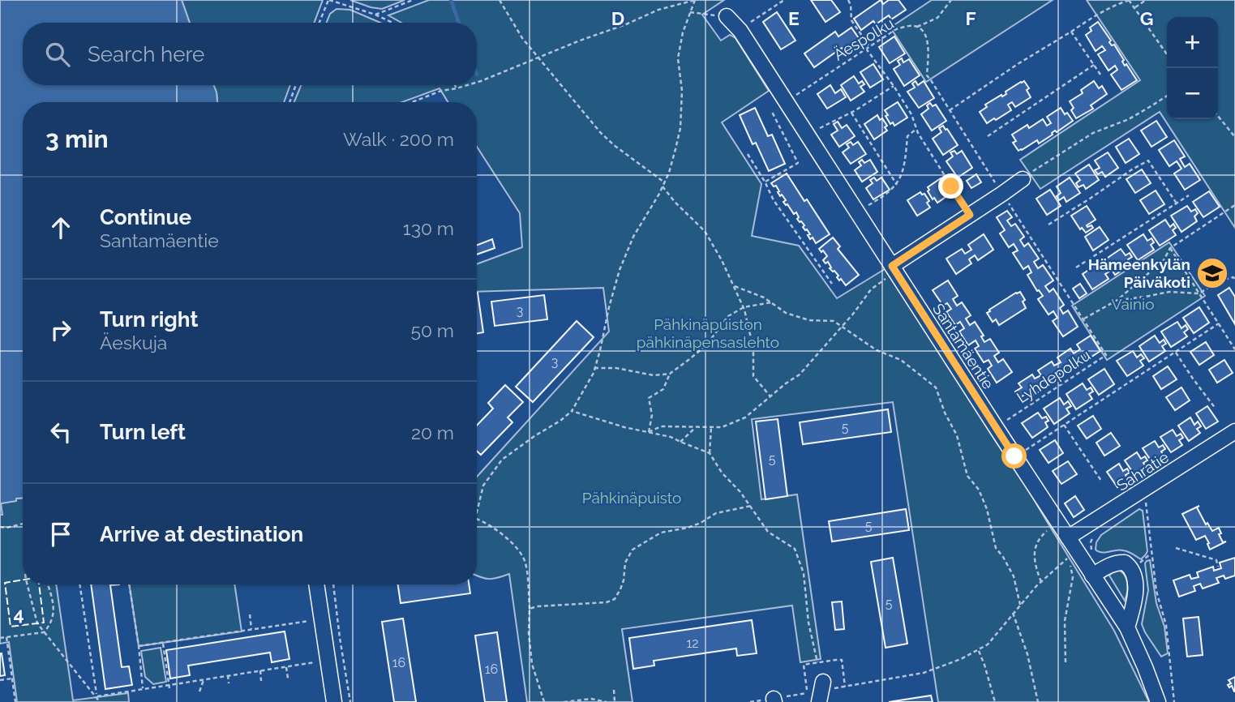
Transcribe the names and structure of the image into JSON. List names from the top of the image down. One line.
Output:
{"streets":{"street":["Santamäentie","Sahratie"],"path":["Äespolku","Lyhdepolku"]},"crossings":[["Äespolku","Santamäentie"],["Äespolku","Lyhdepolku"],["Santamäentie","Lyhdepolku"],["Santamäentie","Sahratie"]],"parks":["Vainio","Pähkinäpuiston pähkinäpensaslehto","Pähkinäpuisto"],"places":{"school or university":["Hämeenkylän Päiväkoti"]},"house_numbers":["3","3","5","5","5","5","12","16","16"],"page":{"map_buttons":["+","−"],"search":"Search here","heading":["3 min","Walk · 200 m"],"list":[["Continue","Santamäentie","130 m"],["Turn right","Äeskuja","50 m"],["Turn left","20 m"],"Arrive at destination"]},"grid":{"columns":["D","E","F","G"],"rows":["4"]}}
